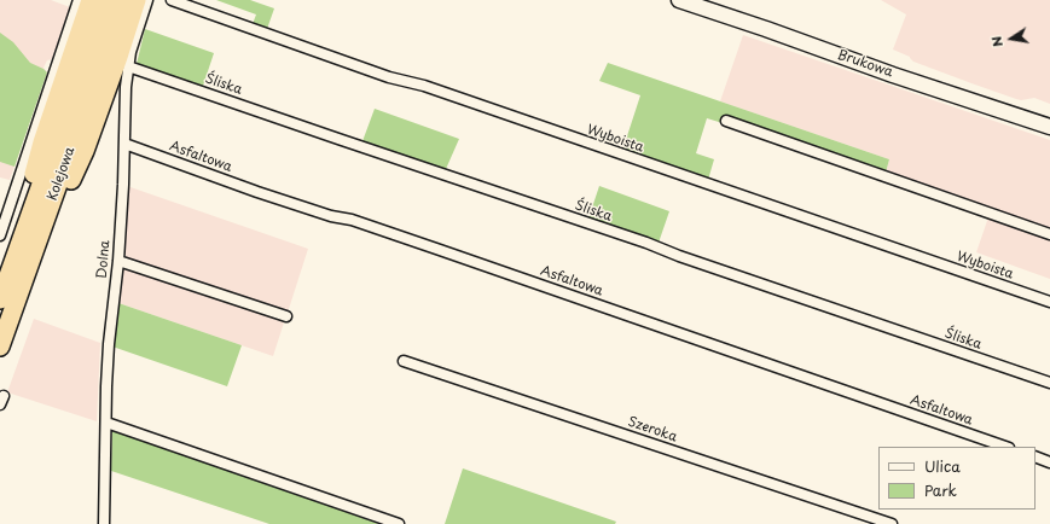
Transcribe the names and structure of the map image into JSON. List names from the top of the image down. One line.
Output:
{"streets":{"highway":["Kolejowa"],"street":["Brukowa","Śliska","Wyboista","Asfaltowa","Dolna","Szeroka"]},"crossings":[["Śliska","Dolna"],["Asfaltowa","Dolna"]],"legend":["Ulica","Park"],"north":"left"}
